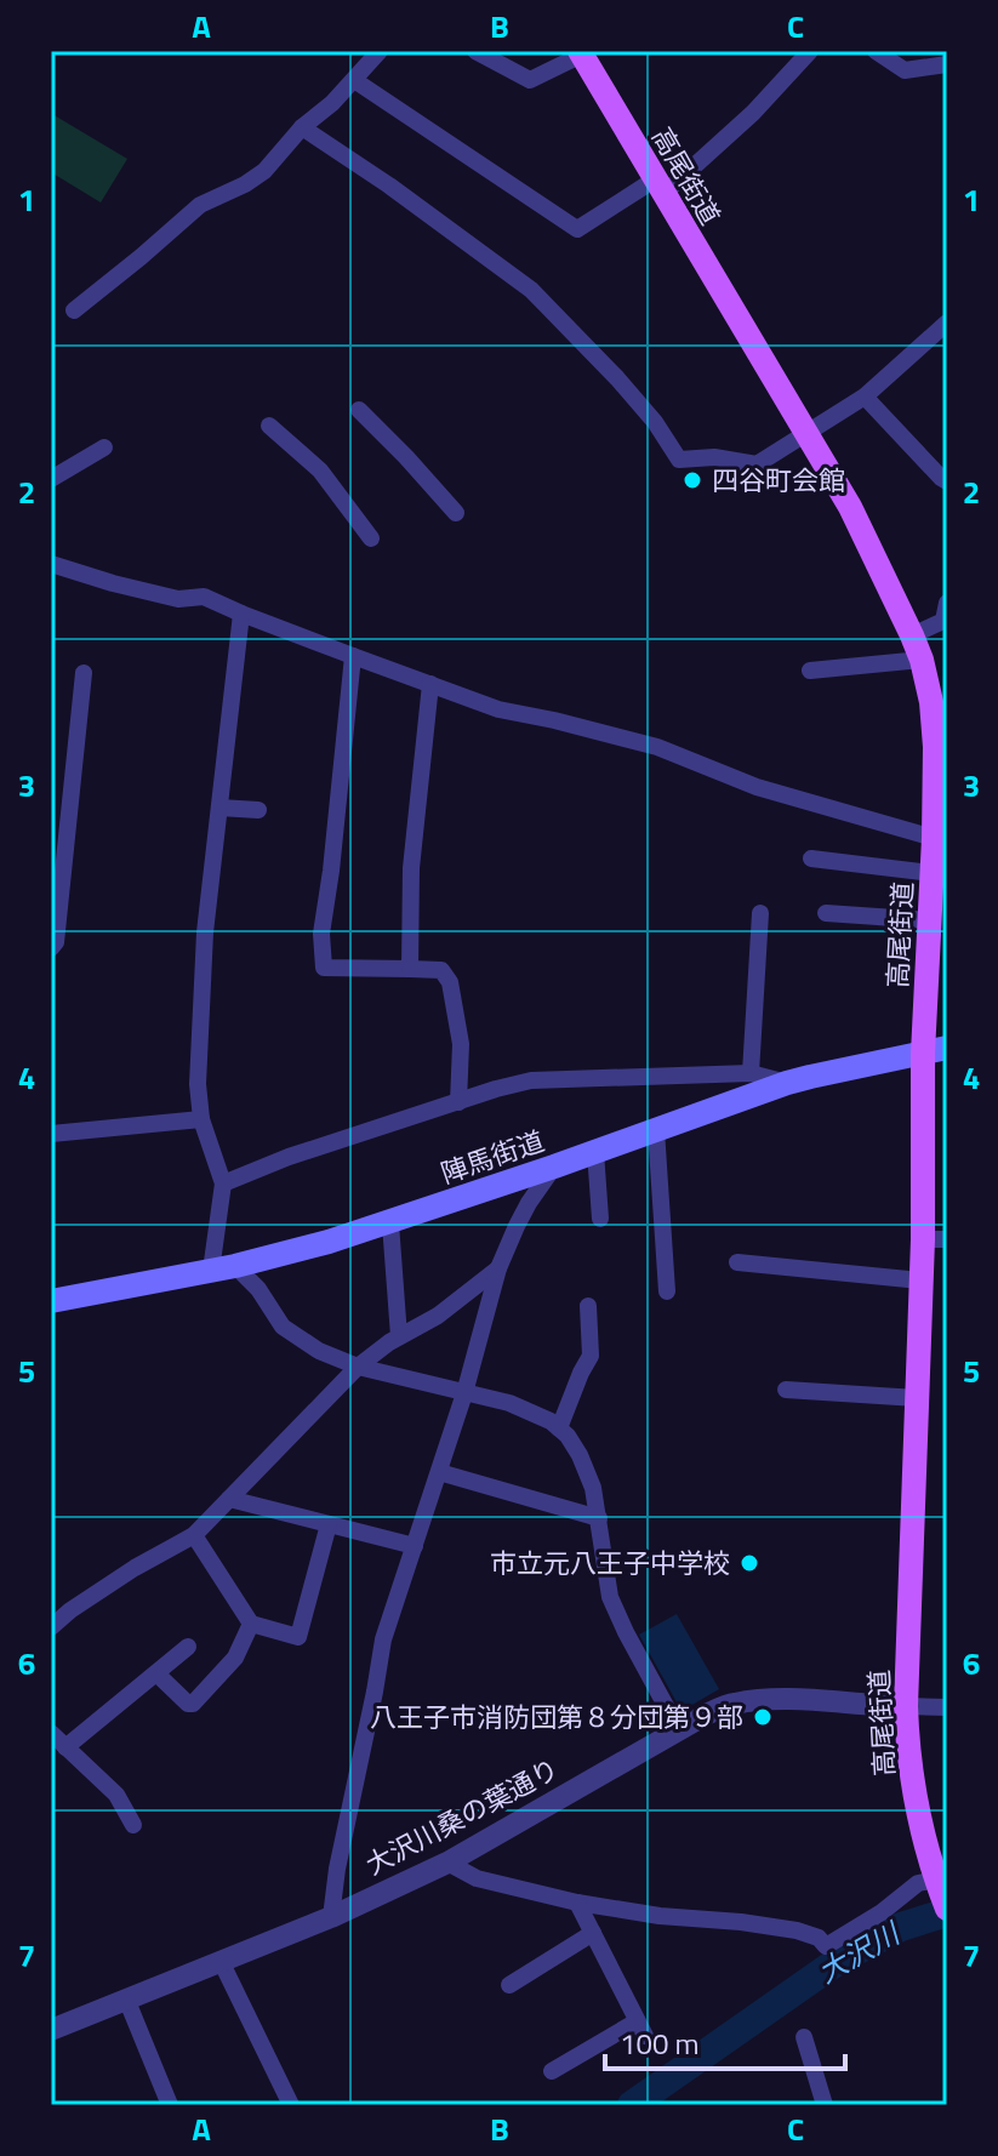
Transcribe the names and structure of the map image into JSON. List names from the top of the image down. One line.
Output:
{"streets":{"main road":["高尾街道","陣馬街道"],"street":["大沢川桑の葉通り"]},"crossings":[["高尾街道","陣馬街道"],["高尾街道","大沢川桑の葉通り"]],"water":["大沢川"],"places":["四谷町会館","市立元八王子中学校","八王子市消防団第８分団第９部"],"scale_bar":"100 m","grid":{"columns":["A","B","C"],"rows":["1","2","3","4","5","6","7"]}}
